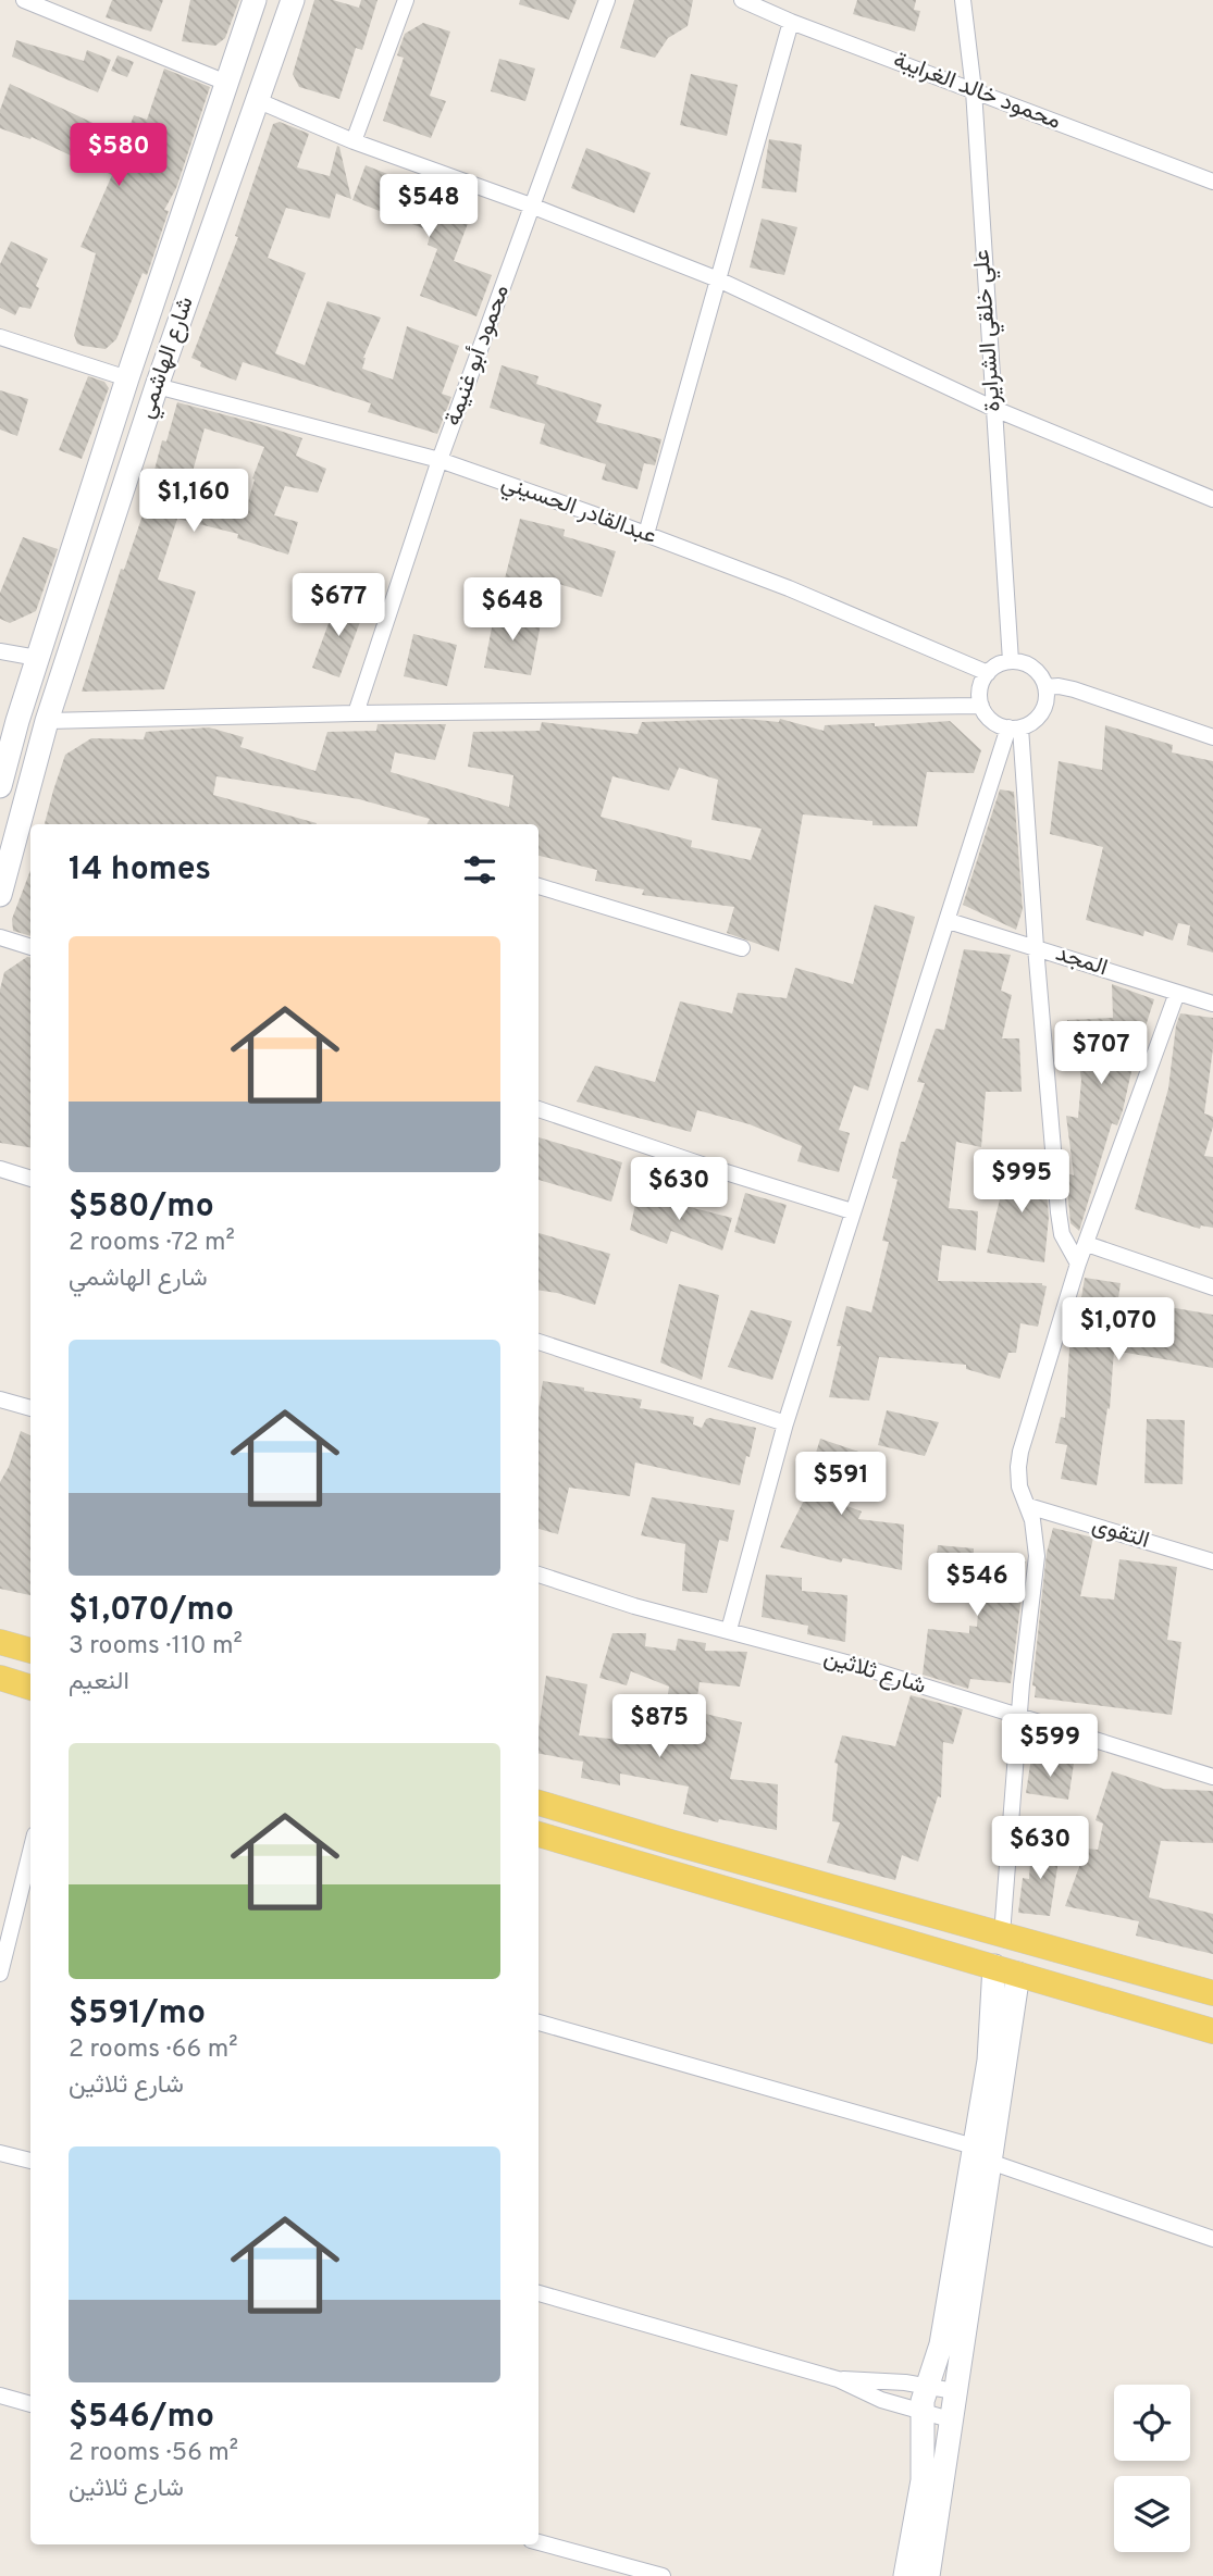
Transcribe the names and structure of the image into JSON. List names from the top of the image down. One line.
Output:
{"streets":{"main road":["شارع الهاشمي"],"street":["محمود خالد الغرايبة","علي خلقي الشرايرة","محمود أبو غنيمة","عبدالقادر الحسيني","المجد","التقوى","شارع ثلاثين"]},"crossings":[["محمود خالد الغرايبة","علي خلقي الشرايرة"],["علي خلقي الشرايرة","عبدالقادر الحسيني"],["محمود أبو غنيمة","عبدالقادر الحسيني"],["شارع الهاشمي","عبدالقادر الحسيني"]],"page":{"price":["$580","$548","$1,160","$677","$648","$707","$995","$630","$1,070","$591","$546","$875","$599","$630"],"heading":"14 homes","list":[{"name":"$580/mo","note":"2 rooms · 72 m² · شارع الهاشمي"},{"name":"$1,070/mo","note":"3 rooms · 110 m² · النعيم"},{"name":"$591/mo","note":"2 rooms · 66 m² · شارع ثلاثين"},{"name":"$546/mo","note":"2 rooms · 56 m² · شارع ثلاثين"}]}}
